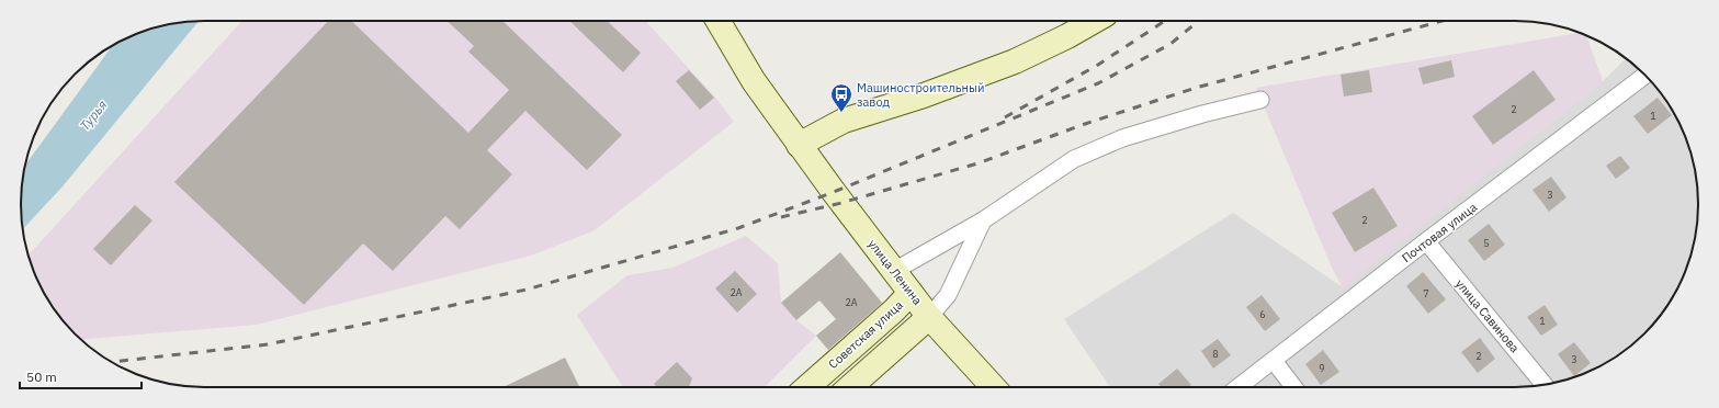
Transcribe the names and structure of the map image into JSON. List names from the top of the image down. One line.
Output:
{"streets":{"street":["Почтовая улица","улица Ленина","улица Савинова","Советская улица"]},"crossings":[["Почтовая улица","улица Савинова"],["улица Ленина","Советская улица"]],"water":["Турья"],"places":{"bus stop":["Машиностроительный завод"]},"house_numbers":["2","1","3","2","5","2А","7","2А","6","1","8","2","3","9"],"scale_bar":"50 m"}
